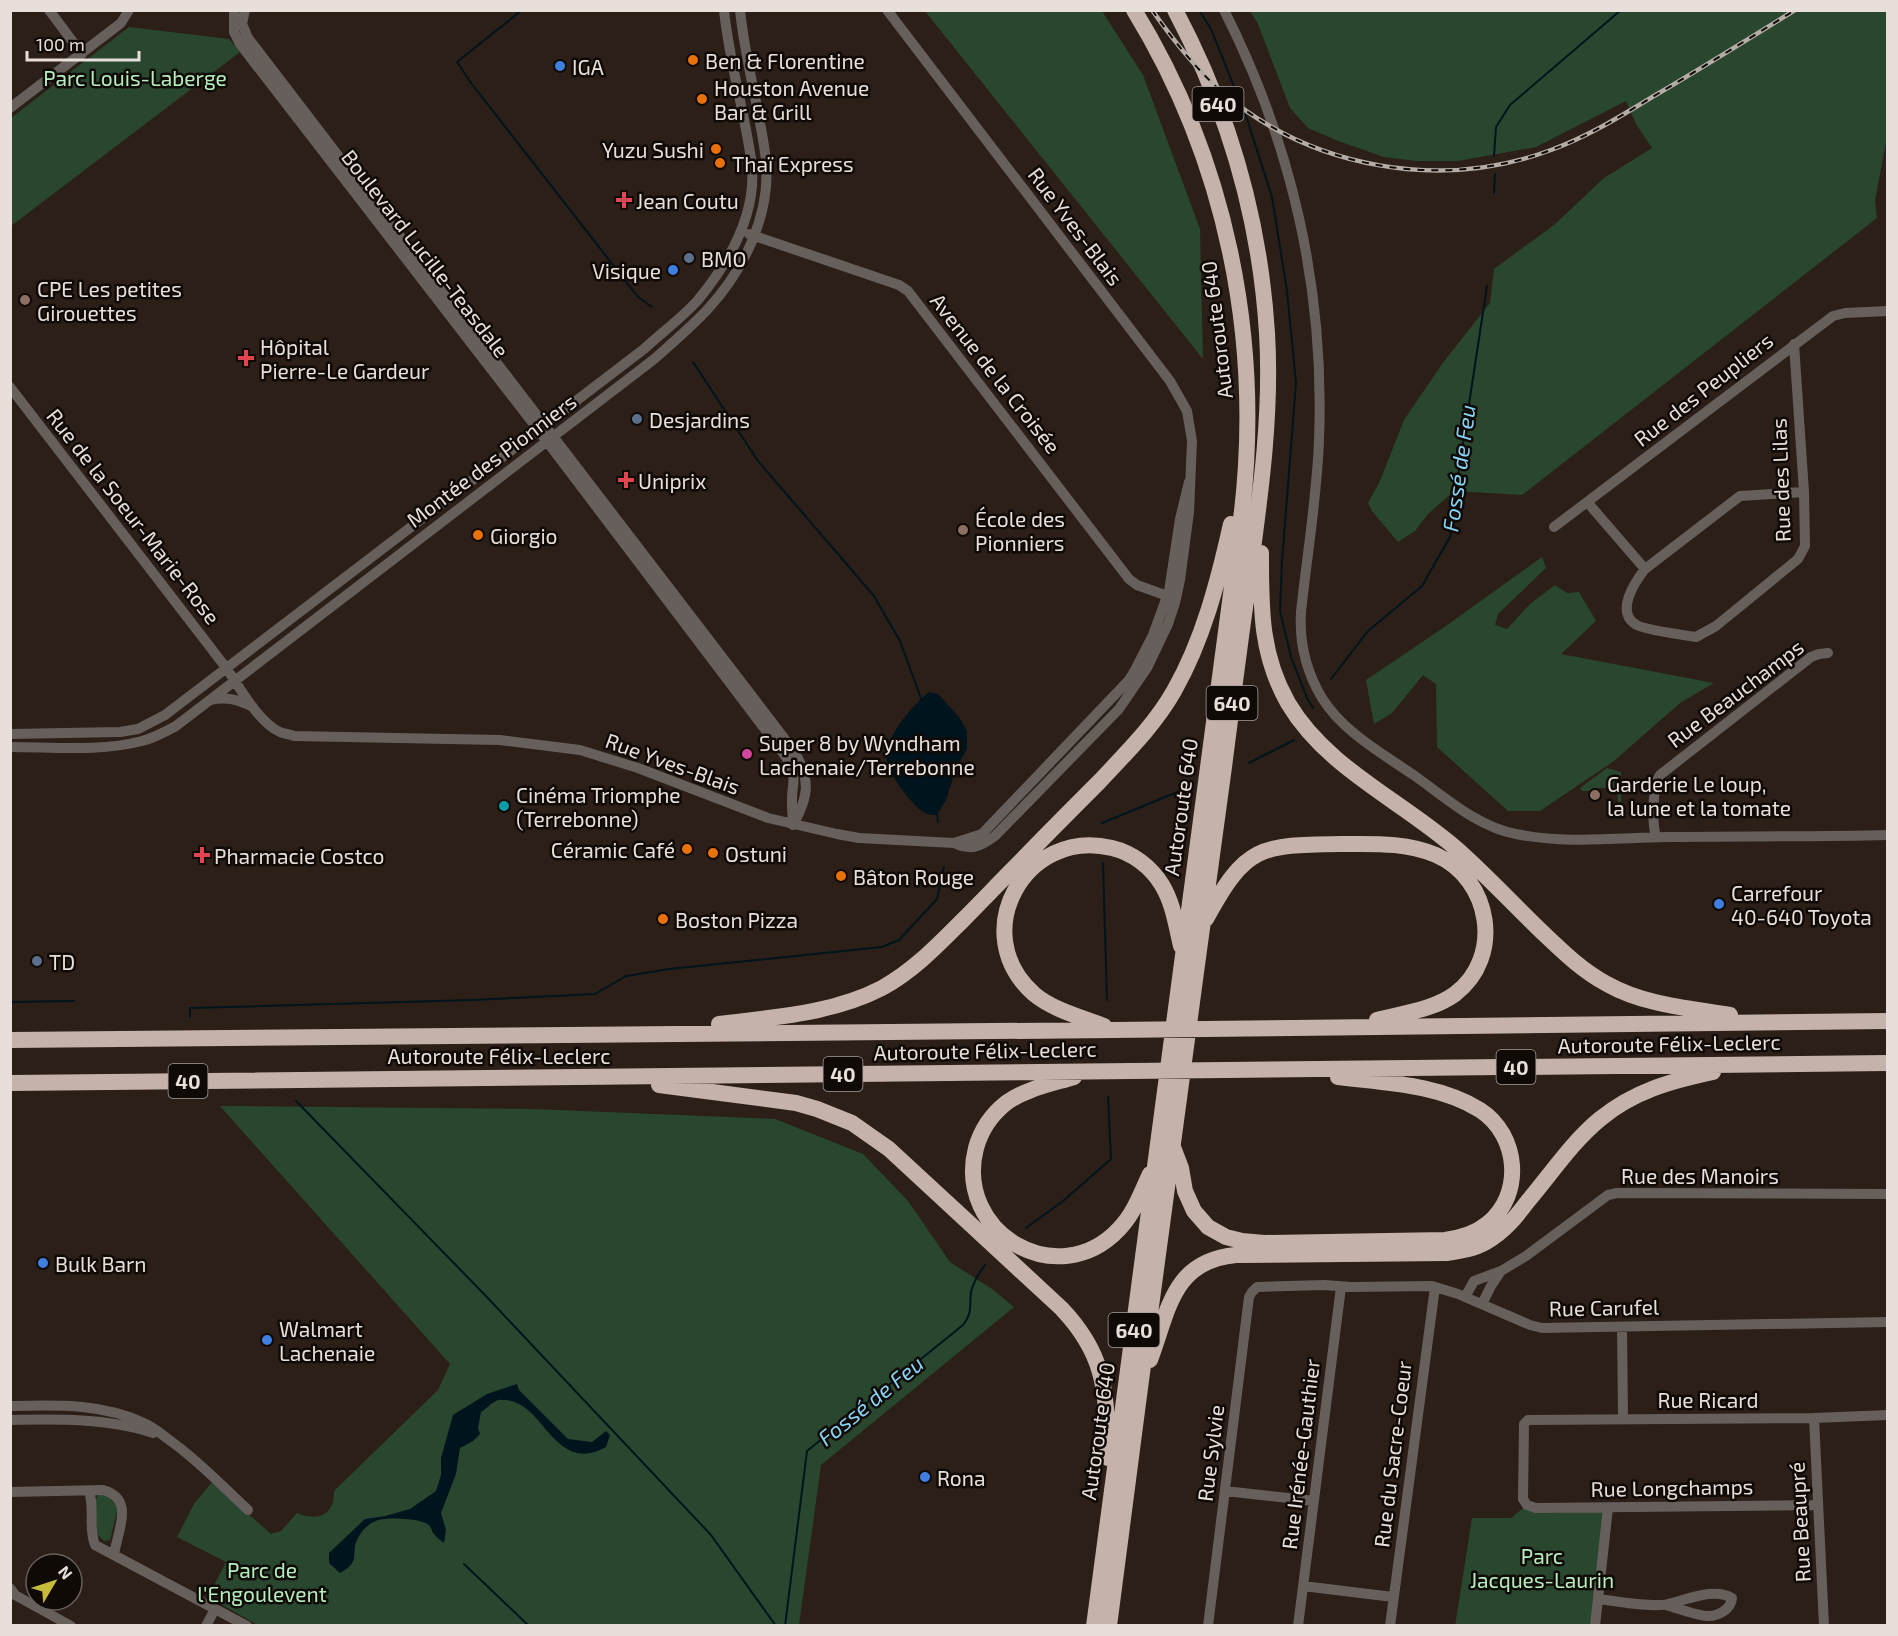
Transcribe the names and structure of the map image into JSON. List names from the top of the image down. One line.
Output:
{"streets":{"highway":["640","Autoroute 640","Autoroute Félix-Leclerc","40"],"street":["Rue Yves-Blais","Boulevard Lucille-Teasdale","Avenue de la Croisée","Rue des Peupliers","Montée des Pionniers","Rue des Lilas","Rue de la Soeur-Marie-Rose","Rue Beauchamps","Rue des Manoirs","Rue Carufel","Rue Ricard","Rue Sylvie","Rue Irénée-Gauthier","Rue du Sacre-Coeur","Rue Longchamps","Rue Beaupré"]},"crossings":[["Rue Yves-Blais","Boulevard Lucille-Teasdale"],["Rue Yves-Blais","Avenue de la Croisée"],["Rue Yves-Blais","Montée des Pionniers"],["Rue Yves-Blais","Rue de la Soeur-Marie-Rose"],["Boulevard Lucille-Teasdale","Montée des Pionniers"],["Avenue de la Croisée","Montée des Pionniers"],["Rue des Peupliers","Rue des Lilas"],["Montée des Pionniers","Rue de la Soeur-Marie-Rose"],["Rue des Manoirs","Rue Carufel"],["Rue Carufel","Rue Sylvie"],["Rue Carufel","Rue Irénée-Gauthier"],["Rue Carufel","Rue du Sacre-Coeur"],["Rue Ricard","Rue Longchamps"],["Rue Ricard","Rue Beaupré"],["Rue Longchamps","Rue Beaupré"]],"water":["Fossé de Feu"],"parks":["Parc Louis-Laberge","Parc Jacques-Laurin","Parc de l'Engoulevent"],"places":{"other":["Ben & Florentine","IGA","Houston Avenue Bar & Grill","Yuzu Sushi","Thaï Express","BMO","Visique","CPE Les petites Girouettes","Desjardins","École des Pionniers","Giorgio","Super 8 by Wyndham Lachenaie/Terrebonne","Garderie Le loup, la lune et la tomate","Cinéma Triomphe (Terrebonne)","Céramic Café","Ostuni","Bâton Rouge","Carrefour 40-640 Toyota","Boston Pizza","TD","Bulk Barn","Walmart Lachenaie","Rona"],"health":["Jean Coutu","Hôpital Pierre-Le Gardeur","Uniprix","Pharmacie Costco"]},"scale_bar":"100 m","north":"top right"}
